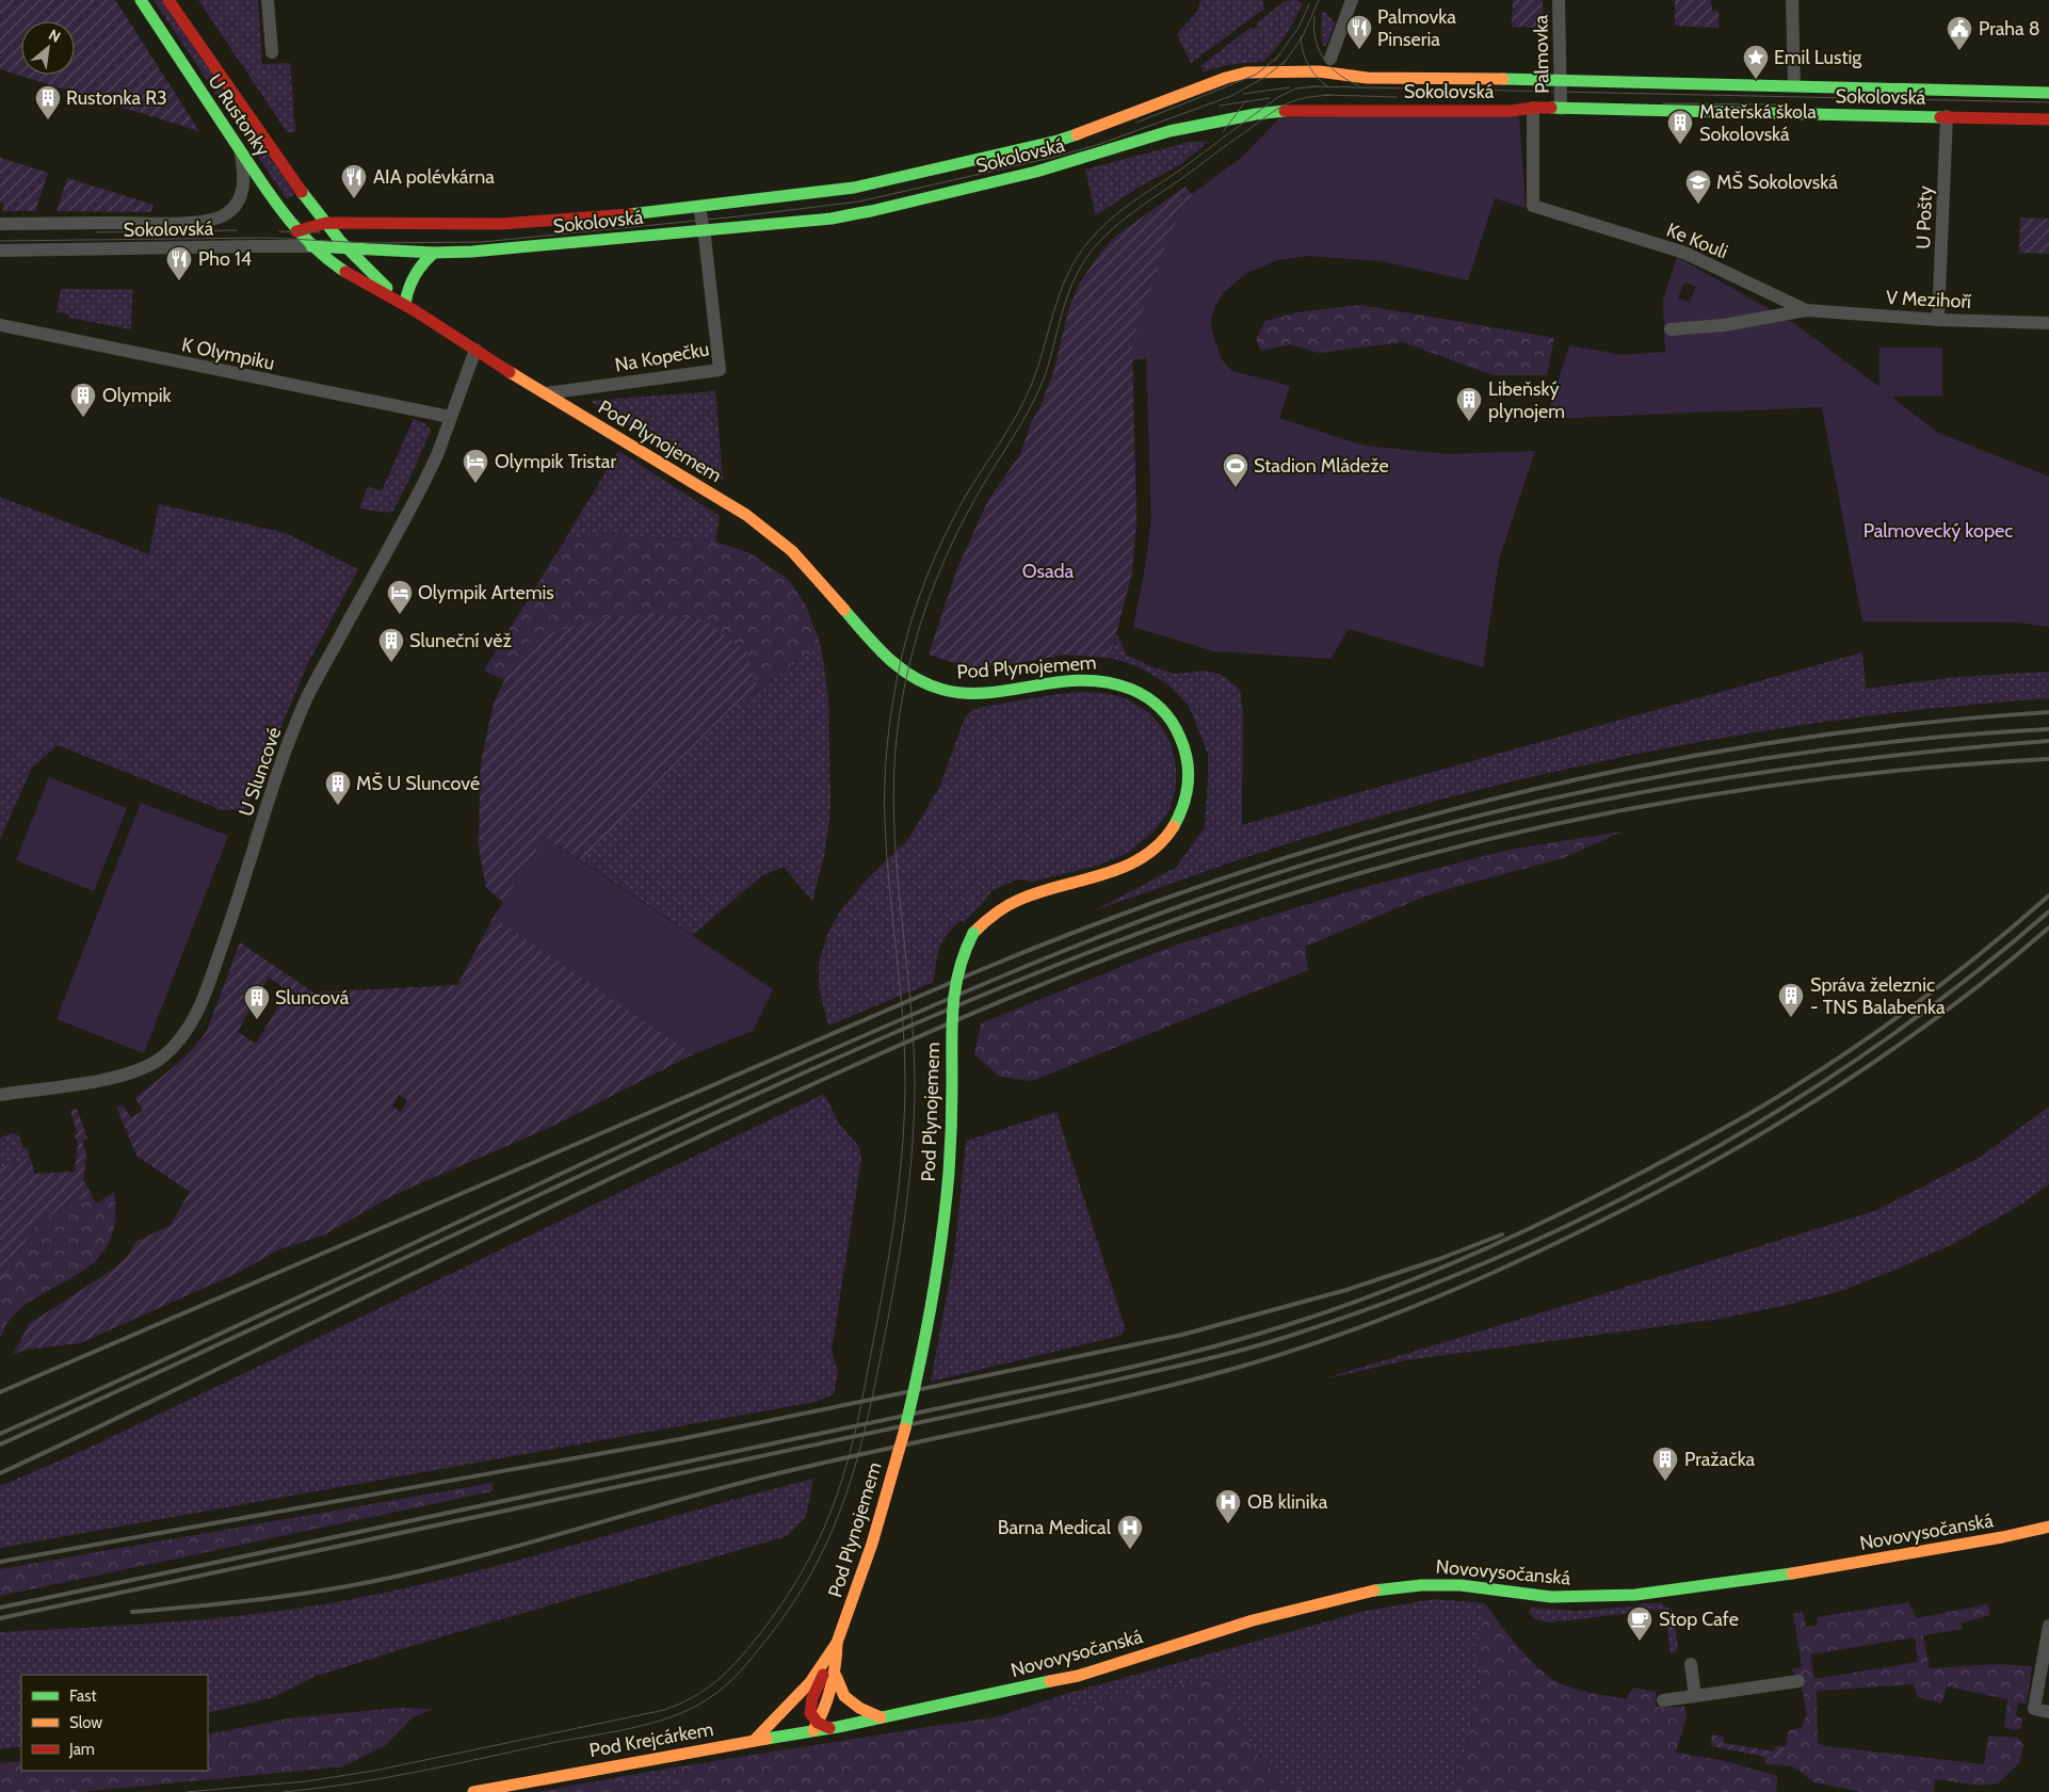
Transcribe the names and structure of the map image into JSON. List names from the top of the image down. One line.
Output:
{"streets":{"main road":["Sokolovská","U Rustonky","Pod Plynojemem","Novovysočanská","Pod Krejcárkem"],"street":["Palmovka","U Pošty","Ke Kouli","V Mezihoří","K Olympiku","Na Kopečku","U Sluncové"]},"crossings":[["Palmovka","Sokolovská"],["Sokolovská","U Rustonky"],["Sokolovská","U Pošty"],["Sokolovská","Ke Kouli"],["Sokolovská","Na Kopečku"],["Sokolovská","Pod Plynojemem"],["U Rustonky","Pod Plynojemem"],["U Pošty","V Mezihoří"],["Ke Kouli","V Mezihoří"],["K Olympiku","U Sluncové"],["Na Kopečku","Pod Plynojemem"],["Pod Plynojemem","U Sluncové"],["Novovysočanská","Pod Krejcárkem"]],"parks":["Palmovecký kopec","Osada"],"places":{"restaurant":["Palmovka Pinseria","AIA polévkárna","Pho 14"],"public building":["Praha 8"],"place":["Emil Lustig"],"building":["Rustonka R3","Mateřská škola Sokolovská","Olympik","Libeňský plynojem","Sluneční věž","MŠ U Sluncové","Správa železnic - TNS Balabenka","Sluncová","Pražačka"],"school or university":["MŠ Sokolovská"],"hotel":["Olympik Tristar","Olympik Artemis"],"sports":["Stadion Mládeže"],"hospital":["OB klinika","Barna Medical"],"cafe":["Stop Cafe"]},"legend":["Fast","Slow","Jam"],"north":"top right"}
